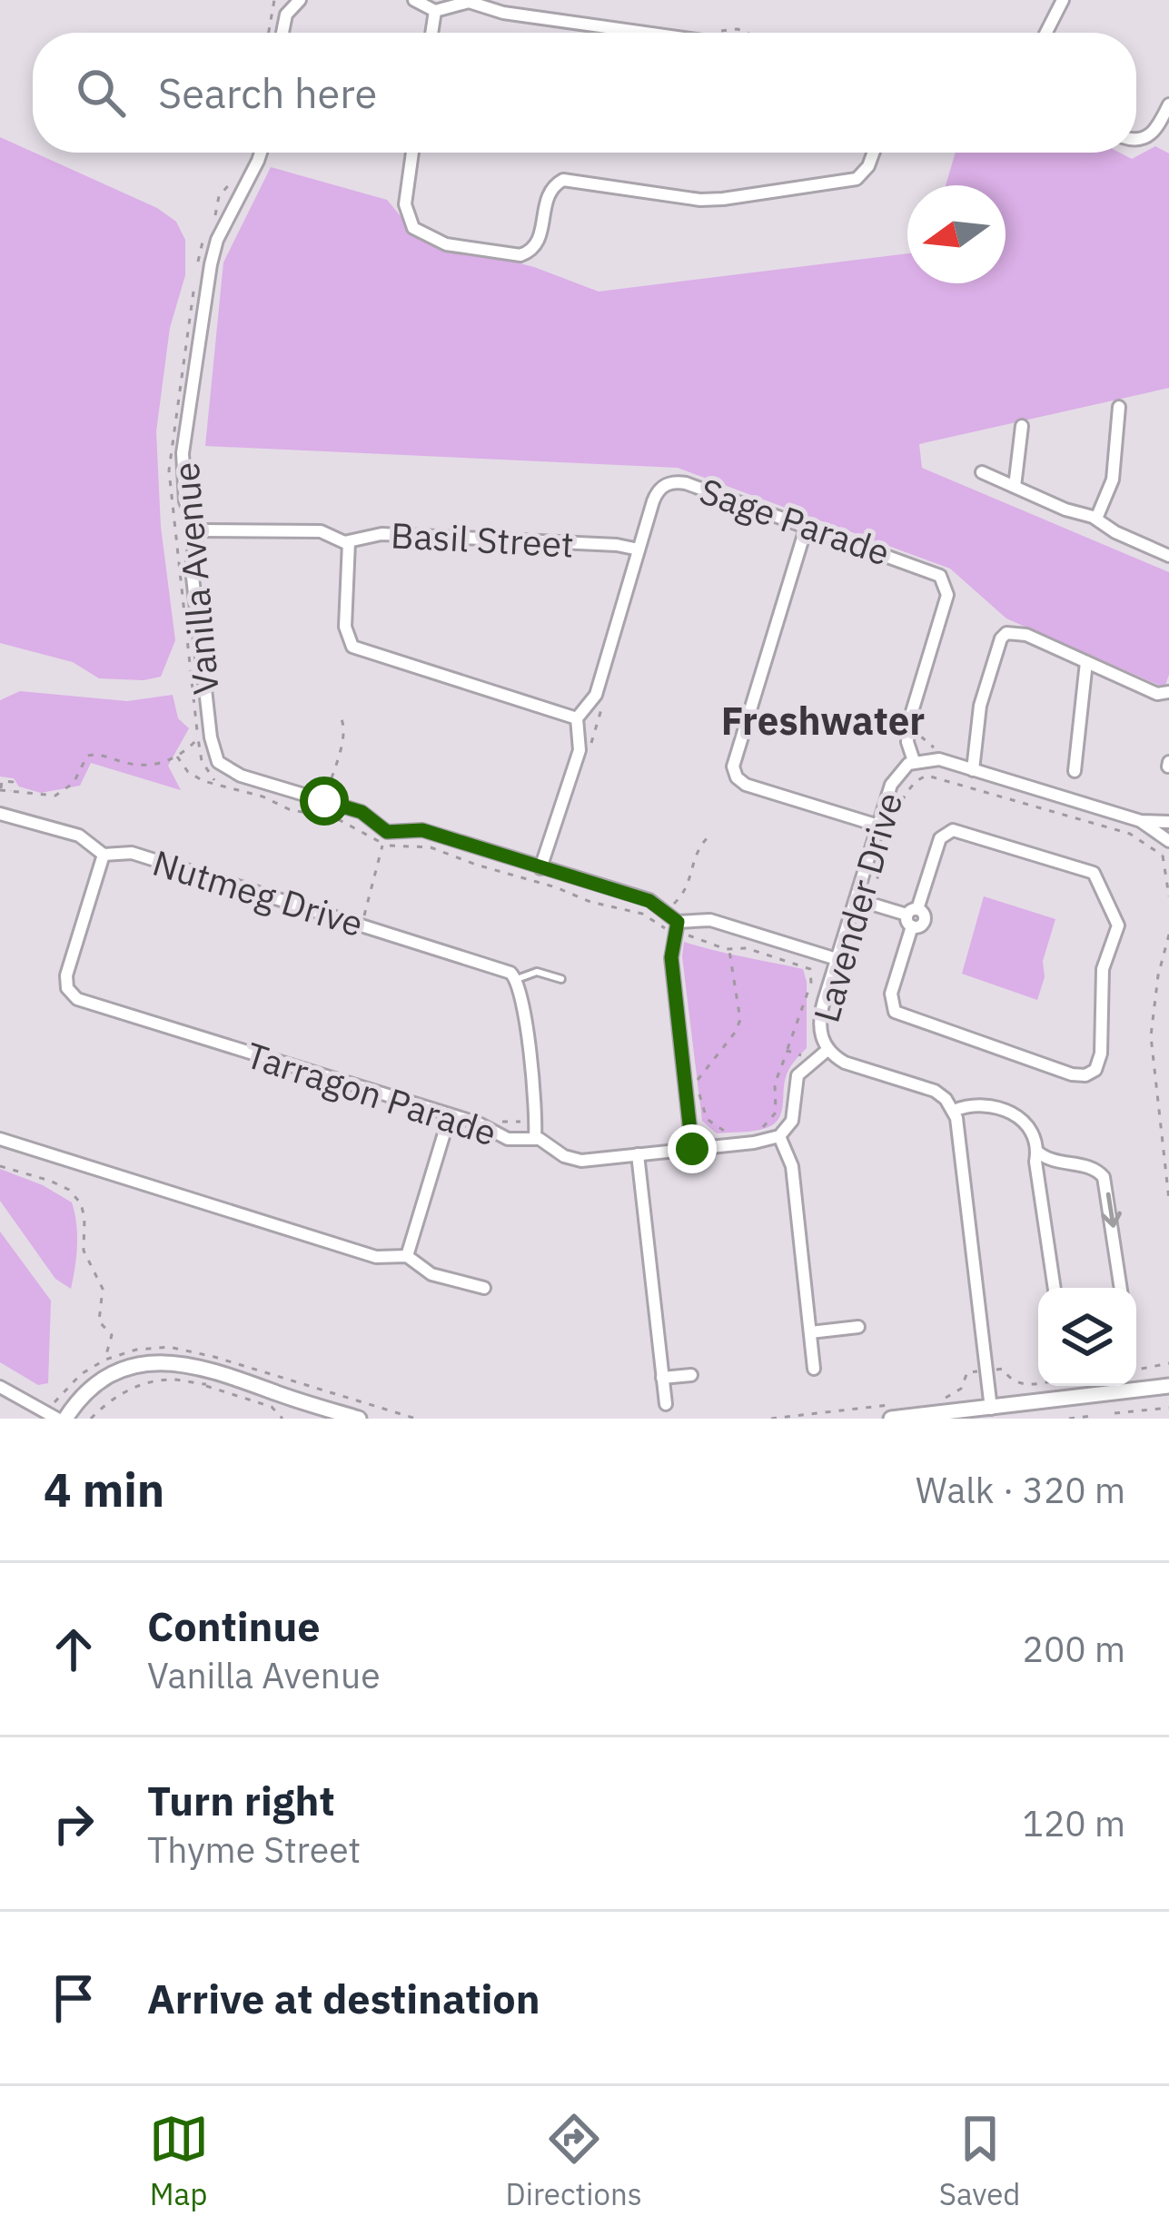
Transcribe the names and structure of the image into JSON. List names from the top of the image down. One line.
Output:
{"streets":{"street":["Sage Parade","Basil Street","Vanilla Avenue","Nutmeg Drive","Lavender Drive","Tarragon Parade"]},"crossings":[["Sage Parade","Basil Street"],["Sage Parade","Vanilla Avenue"],["Sage Parade","Lavender Drive"],["Basil Street","Vanilla Avenue"],["Vanilla Avenue","Lavender Drive"],["Nutmeg Drive","Tarragon Parade"]],"districts":["Freshwater"],"north":"left","page":{"search":"Search here","heading":["4 min","Walk · 320 m"],"list":[["Continue","Vanilla Avenue","200 m"],["Turn right","Thyme Street","120 m"],"Arrive at destination"],"nav":["Map","Directions","Saved"]}}
